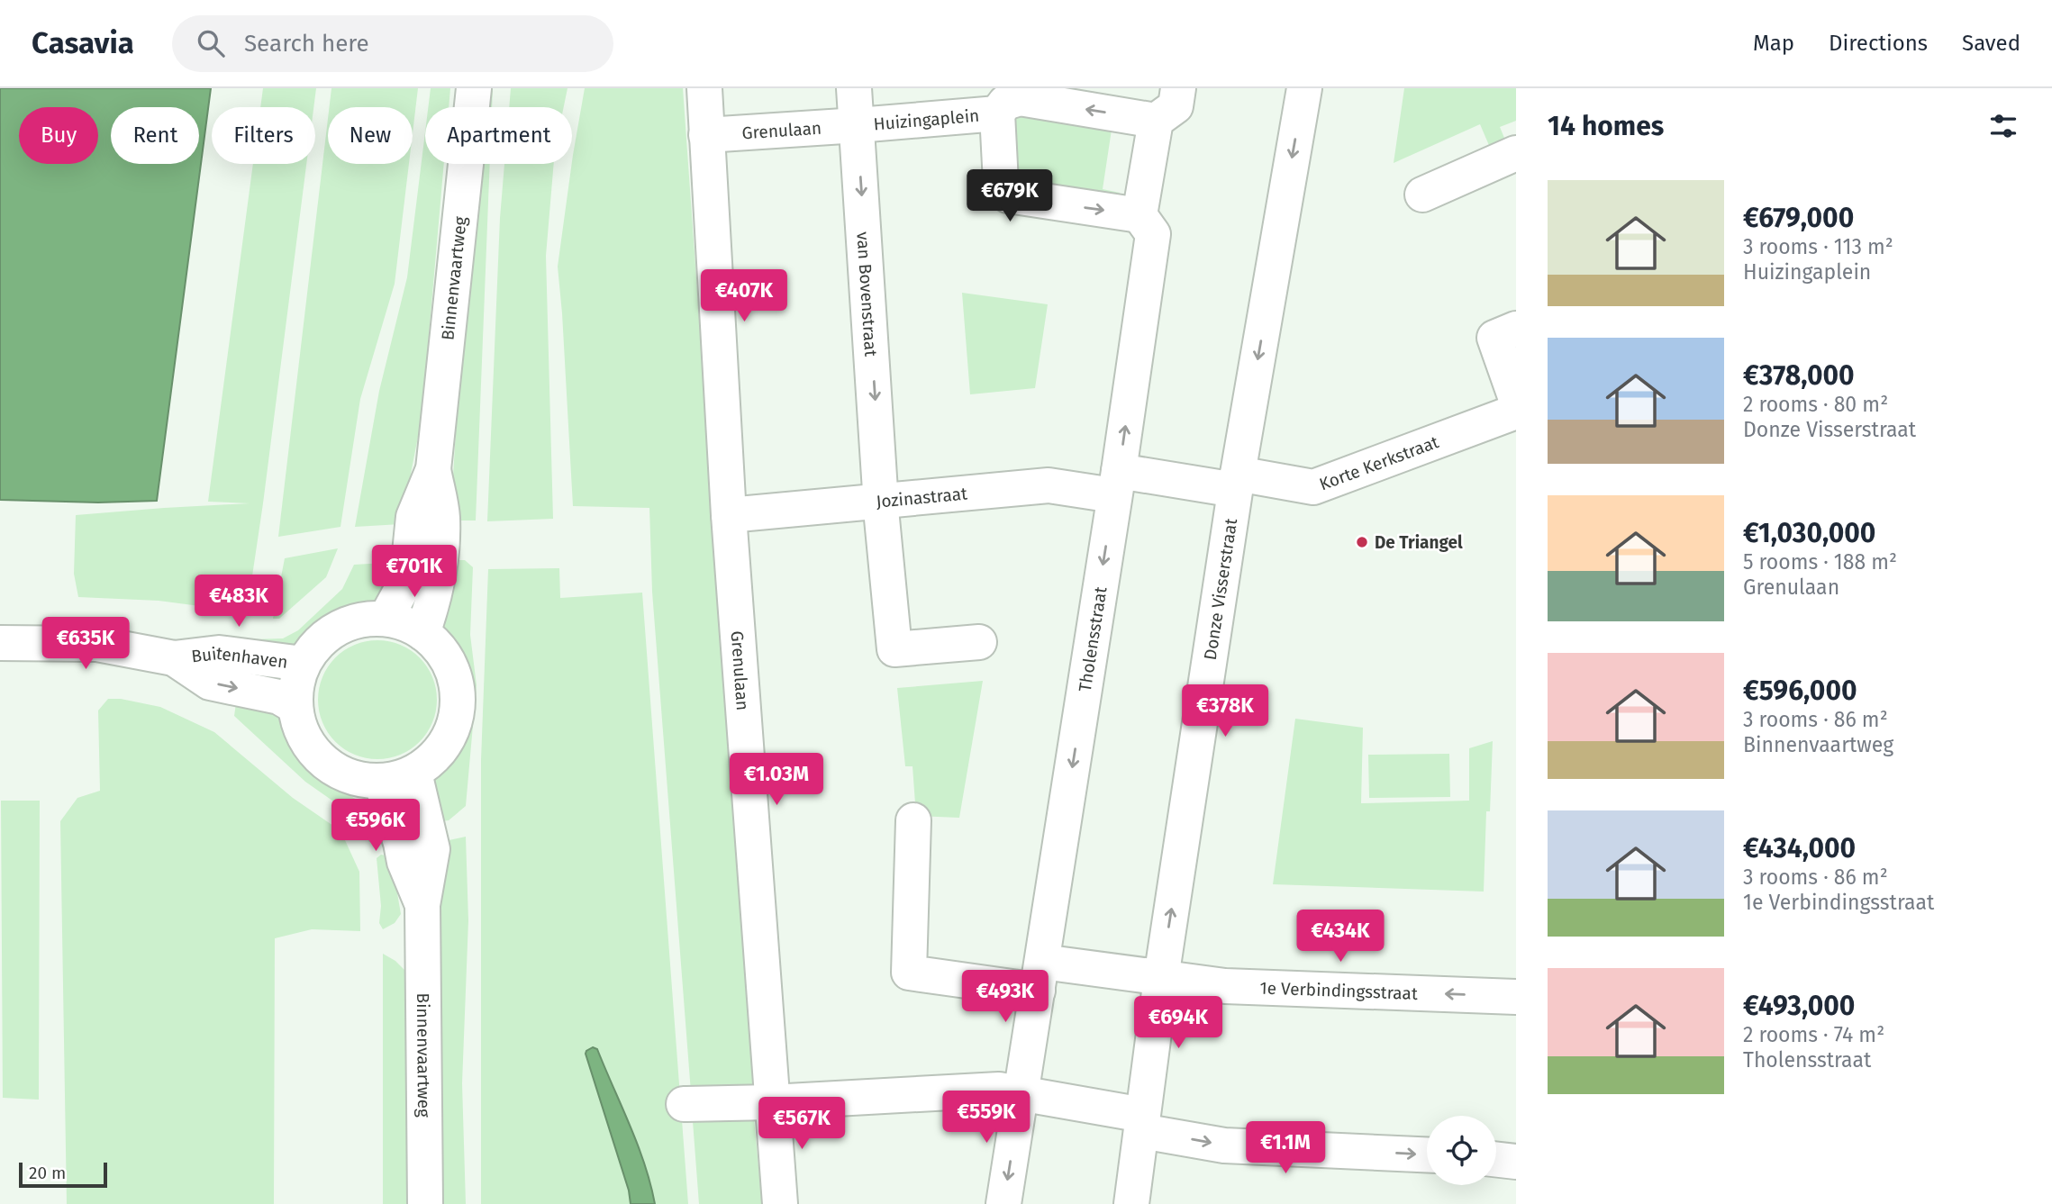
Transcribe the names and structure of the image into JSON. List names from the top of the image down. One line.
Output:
{"streets":{"street":["Huizingaplein","Grenulaan","Binnenvaartweg","van Bovenstraat","Korte Kerkstraat","Jozinastraat","Donze Visserstraat","Tholensstraat","Buitenhaven","1e Verbindingsstraat"]},"crossings":[["Huizingaplein","Grenulaan"],["Huizingaplein","van Bovenstraat"],["Huizingaplein","Tholensstraat"],["Grenulaan","van Bovenstraat"],["Grenulaan","Jozinastraat"],["Binnenvaartweg","Buitenhaven"],["van Bovenstraat","Jozinastraat"],["Korte Kerkstraat","Jozinastraat"],["Korte Kerkstraat","Donze Visserstraat"],["Jozinastraat","Donze Visserstraat"],["Jozinastraat","Tholensstraat"],["Donze Visserstraat","1e Verbindingsstraat"],["Tholensstraat","1e Verbindingsstraat"]],"one_way":["van Bovenstraat"],"places":["De Triangel"],"scale_bar":"20 m","page":{"header":"Casavia","search":"Search here","nav":["Map","Directions","Saved"],"heading":"14 homes","chip":["Buy","Rent","Filters","New","Apartment"],"list":[{"name":"€679,000","note":"3 rooms · 113 m² · Huizingaplein"},{"name":"€378,000","note":"2 rooms · 80 m² · Donze Visserstraat"},{"name":"€1,030,000","note":"5 rooms · 188 m² · Grenulaan"},{"name":"€596,000","note":"3 rooms · 86 m² · Binnenvaartweg"},{"name":"€434,000","note":"3 rooms · 86 m² · 1e Verbindingsstraat"},{"name":"€493,000","note":"2 rooms · 74 m² · Tholensstraat"}],"price":["€679K","€407K","€701K","€483K","€635K","€378K","€1.03M","€596K","€434K","€493K","€694K","€559K","€567K","€1.1M"],"scale":"20 m"}}
